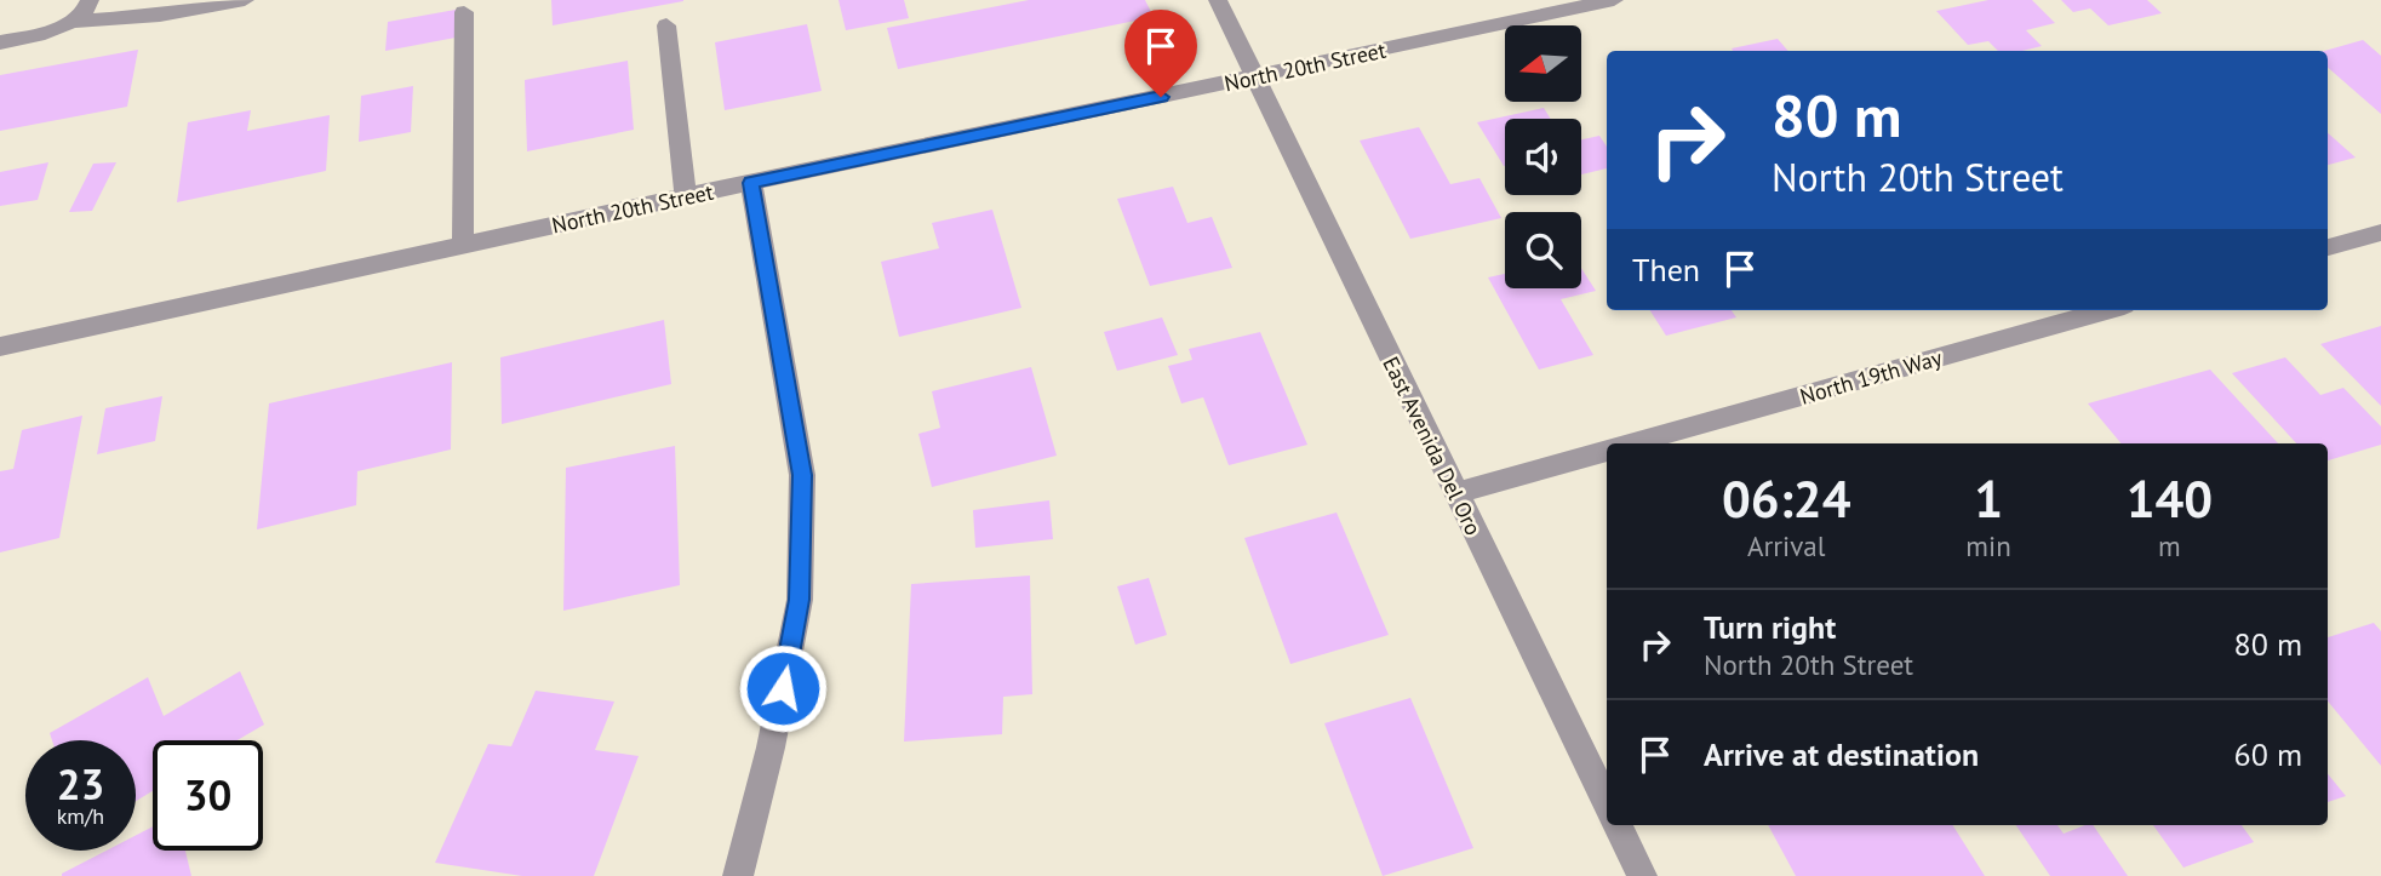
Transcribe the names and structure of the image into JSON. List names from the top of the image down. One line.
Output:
{"streets":{"street":["North 20th Street","North 19th Way","East Avenida Del Oro"]},"crossings":[["North 20th Street","East Avenida Del Oro"]],"north":"left","page":{"turn":["80 m","North 20th Street"],"then":"Then","eta":["06:24","Arrival","1","min","140","m"],"list":[{"name":"Turn right","note":"North 20th Street","value":"80 m"},{"name":"Arrive at destination","value":"60 m"}],"speed":"23 km/h","limit":"30"}}
